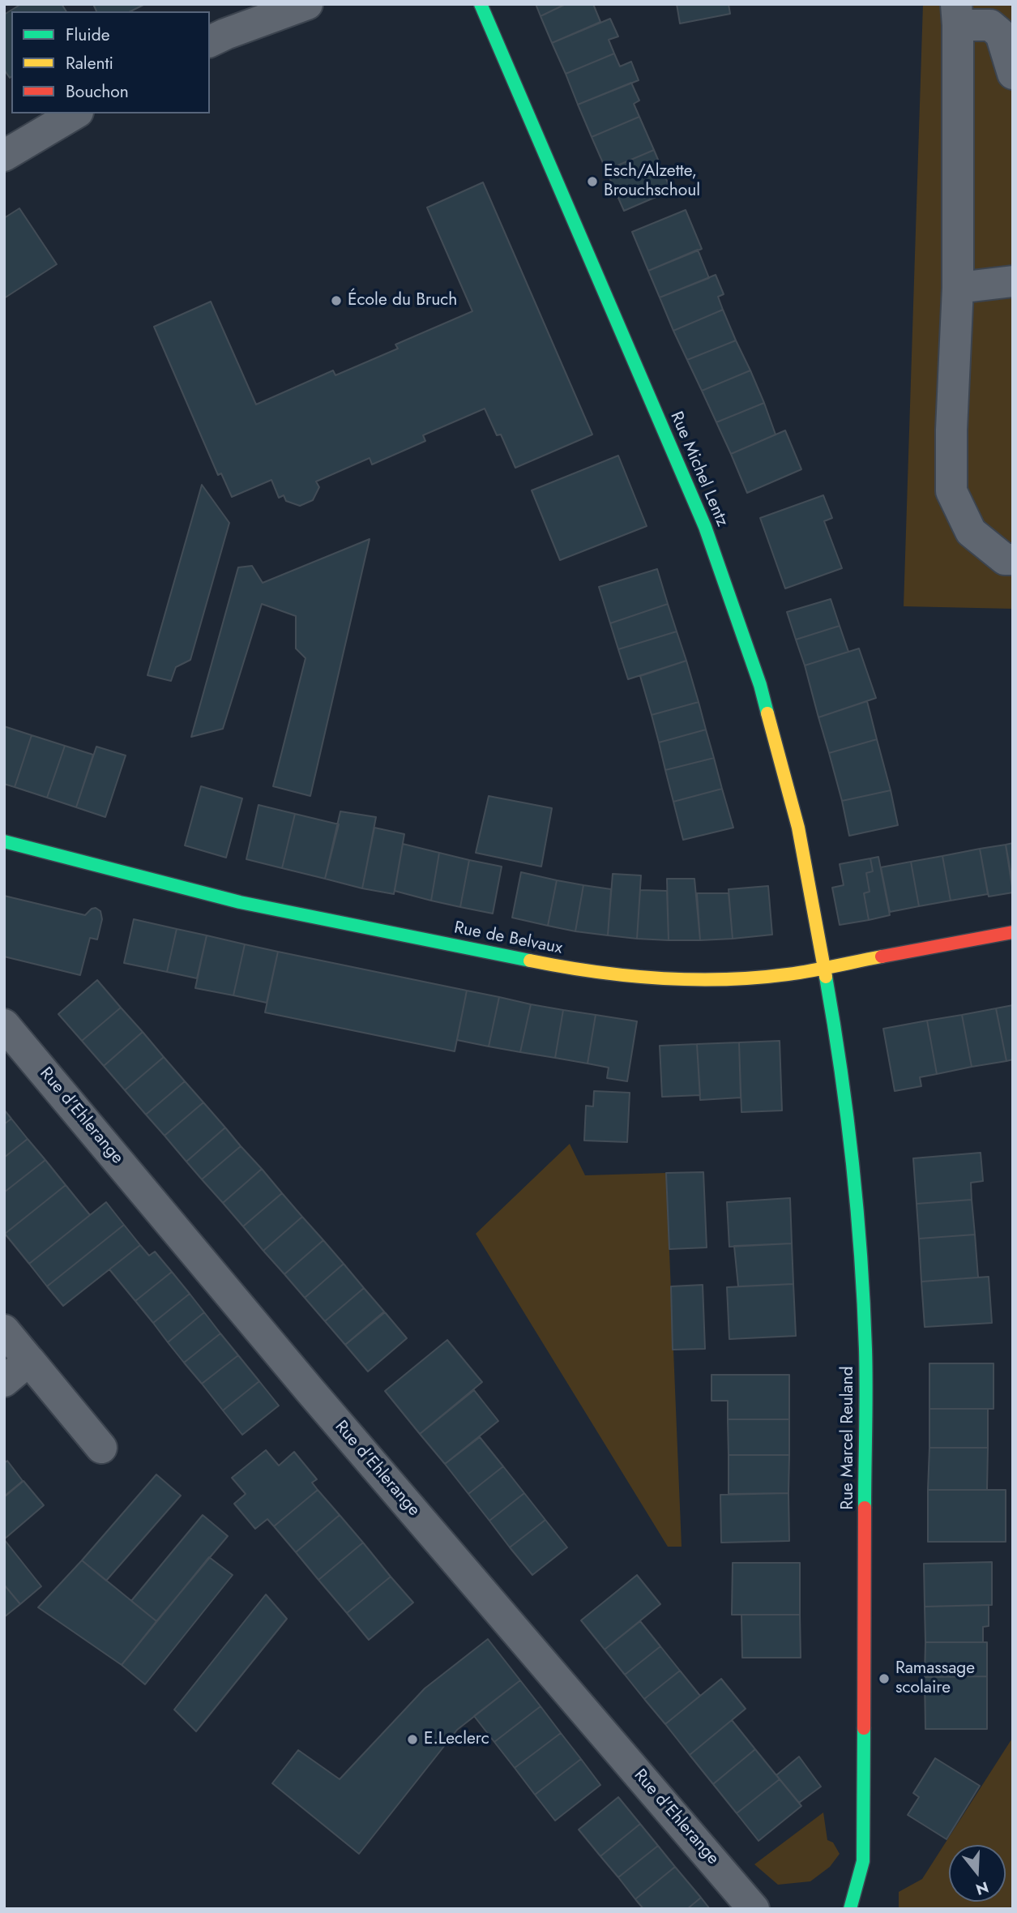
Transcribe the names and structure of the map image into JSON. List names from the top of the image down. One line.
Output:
{"streets":{"street":["Rue Michel Lentz","Rue de Belvaux","Rue d'Ehlerange","Rue Marcel Reuland"]},"crossings":[["Rue Michel Lentz","Rue de Belvaux"],["Rue Michel Lentz","Rue Marcel Reuland"],["Rue de Belvaux","Rue Marcel Reuland"]],"places":["Esch/Alzette, Brouchschoul","École du Bruch","Ramassage scolaire","E.Leclerc"],"legend":["Fluide","Ralenti","Bouchon"],"north":"bottom"}
